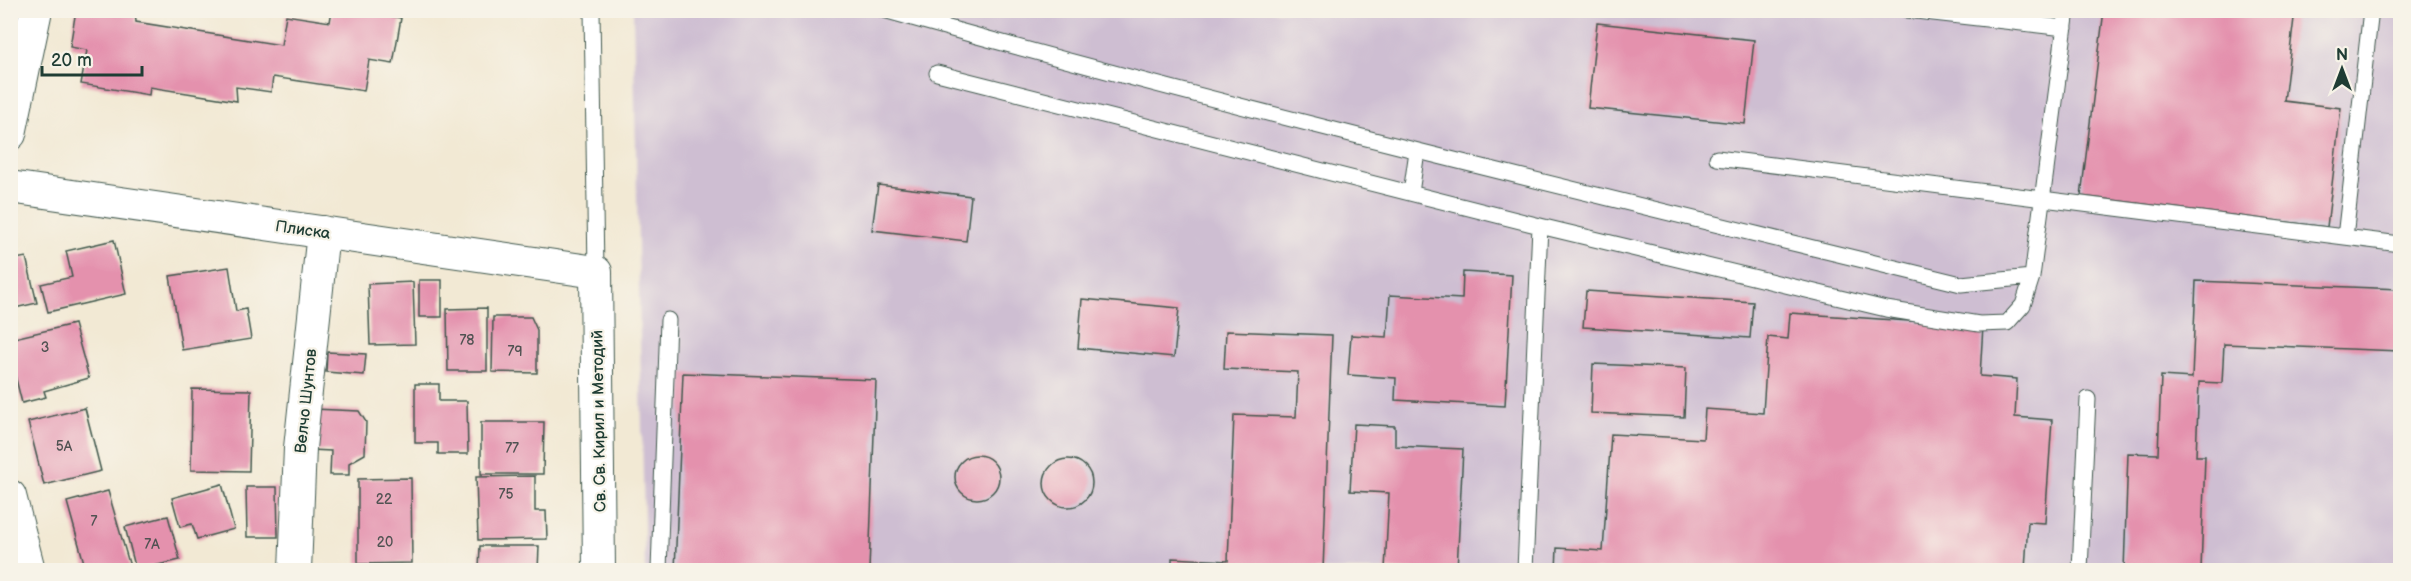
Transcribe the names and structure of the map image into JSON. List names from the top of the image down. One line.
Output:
{"streets":{"street":["Плиска","Велчо Шунтов","Св. Св. Кирил и Методий"]},"crossings":[["Плиска","Велчо Шунтов"],["Плиска","Св. Св. Кирил и Методий"]],"house_numbers":["78","3","79","5А","77","75","22","7","20","7А"],"scale_bar":"20 m","north":"top"}
